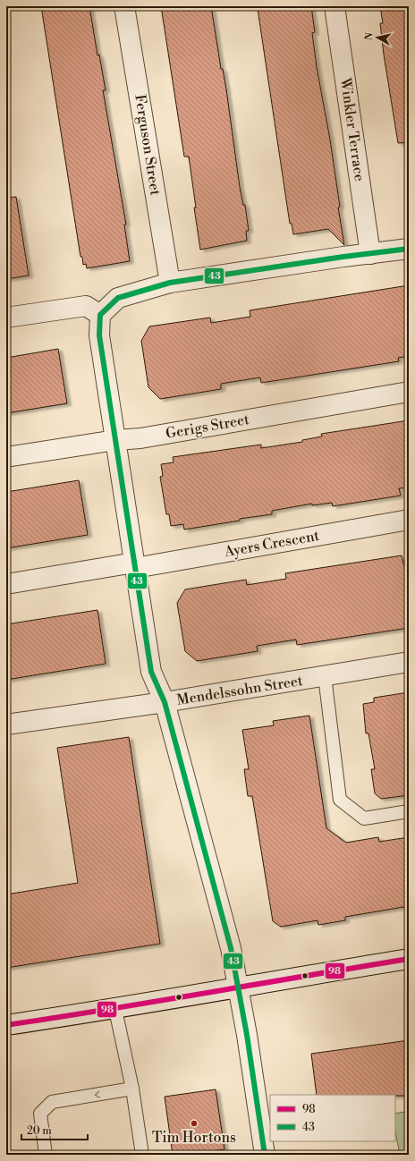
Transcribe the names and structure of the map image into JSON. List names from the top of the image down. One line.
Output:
{"streets":{"street":["Winkler Terrace","Ferguson Street","Gerigs Street","Ayers Crescent","Mendelssohn Street"]},"places":["Tim Hortons"],"lines":["transit line 43","transit line 98"],"legend":["98","43"],"scale_bar":"20 m","north":"left"}
